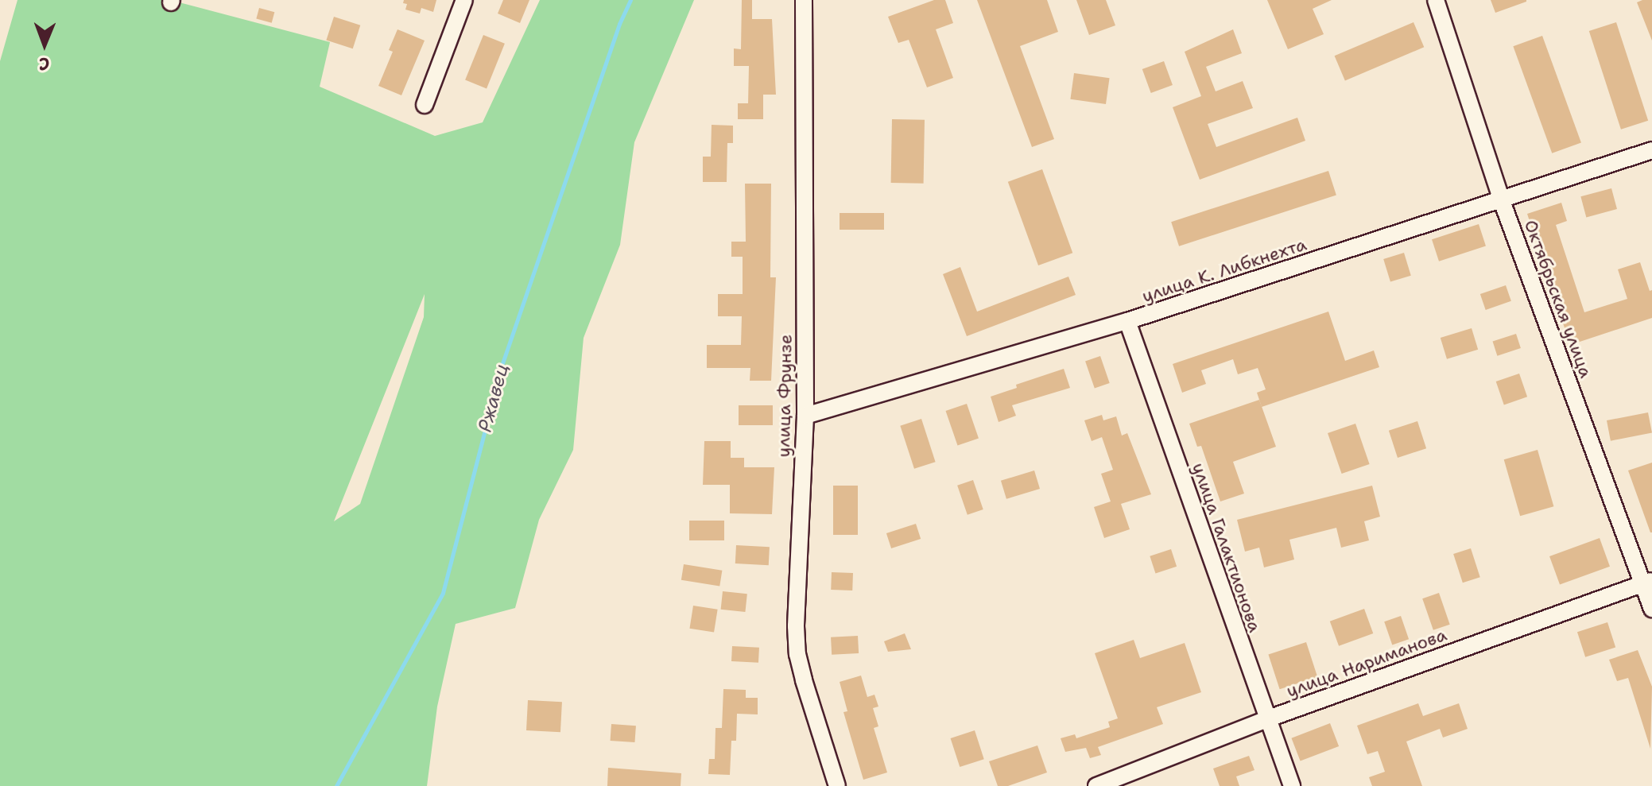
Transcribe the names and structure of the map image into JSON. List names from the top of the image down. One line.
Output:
{"streets":{"street":["улица К. Либкнехта","Октябрьская улица","улица Фрунзе","улица Галактионова","улица Нариманова"]},"crossings":[["улица К. Либкнехта","Октябрьская улица"],["улица К. Либкнехта","улица Фрунзе"],["улица К. Либкнехта","улица Галактионова"],["Октябрьская улица","улица Нариманова"],["улица Галактионова","улица Нариманова"]],"water":["Ржавец"],"north":"bottom"}
